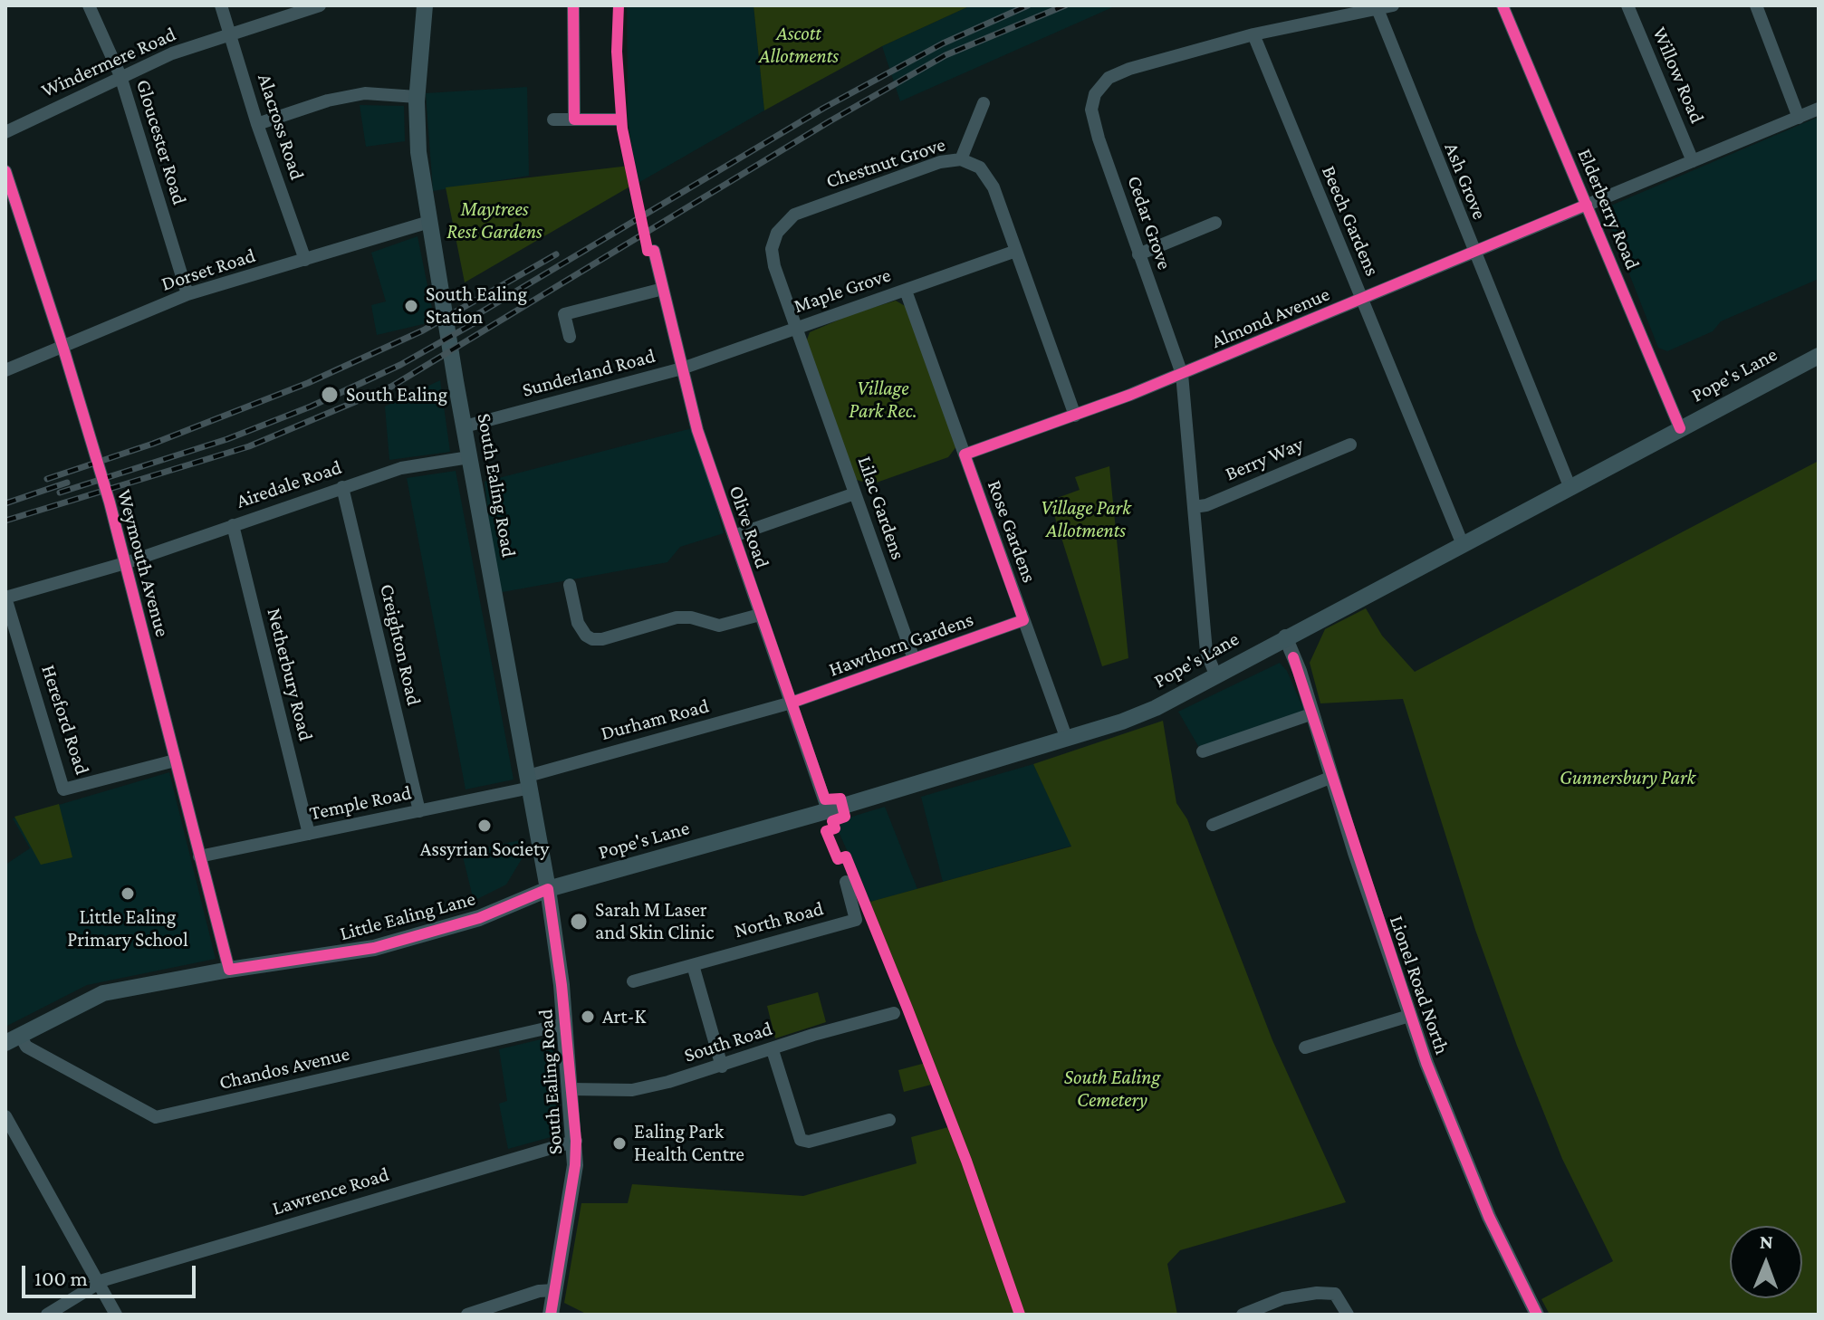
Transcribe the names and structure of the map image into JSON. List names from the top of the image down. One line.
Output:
{"streets":{"main road":["Pope's Lane","South Ealing Road","Little Ealing Lane"],"street":["Windermere Road","Willow Road","Alacross Road","Gloucester Road","Chestnut Grove","Ash Grove","Elderberry Road","Beech Gardens","Cedar Grove","Dorset Road","Maple Grove","Almond Avenue","Sunderland Road","Berry Way","Airedale Road","Lilac Gardens","Olive Road","Rose Gardens","Weymouth Avenue","Creighton Road","Hawthorn Gardens","Netherbury Road","Hereford Road","Durham Road","Temple Road","North Road","Lionel Road North","South Road","Chandos Avenue","Lawrence Road"]},"crossings":[["Windermere Road","Alacross Road"],["Windermere Road","Gloucester Road"],["Willow Road","Almond Avenue"],["Alacross Road","Dorset Road"],["Gloucester Road","Dorset Road"],["Chestnut Grove","Maple Grove"],["Chestnut Grove","Almond Avenue"],["Chestnut Grove","Lilac Gardens"],["Ash Grove","Cedar Grove"],["Ash Grove","Almond Avenue"],["Ash Grove","Pope's Lane"],["Elderberry Road","Almond Avenue"],["Elderberry Road","Pope's Lane"],["Beech Gardens","Cedar Grove"],["Beech Gardens","Almond Avenue"],["Beech Gardens","Pope's Lane"],["Cedar Grove","Almond Avenue"],["Cedar Grove","Pope's Lane"],["Cedar Grove","Berry Way"],["Dorset Road","South Ealing Road"],["Dorset Road","Weymouth Avenue"],["Maple Grove","Sunderland Road"],["Maple Grove","Lilac Gardens"],["Maple Grove","Olive Road"],["Maple Grove","Rose Gardens"],["Almond Avenue","Rose Gardens"],["Sunderland Road","South Ealing Road"],["Sunderland Road","Olive Road"],["Pope's Lane","South Ealing Road"],["Pope's Lane","Olive Road"],["Pope's Lane","Rose Gardens"],["Pope's Lane","Little Ealing Lane"],["Pope's Lane","Lionel Road North"],["Airedale Road","South Ealing Road"],["Airedale Road","Weymouth Avenue"],["Airedale Road","Creighton Road"],["Airedale Road","Netherbury Road"],["Airedale Road","Hereford Road"],["South Ealing Road","Durham Road"],["South Ealing Road","Temple Road"],["South Ealing Road","Little Ealing Lane"],["South Ealing Road","South Road"],["South Ealing Road","Chandos Avenue"],["South Ealing Road","Lawrence Road"],["Lilac Gardens","Hawthorn Gardens"],["Olive Road","Hawthorn Gardens"],["Olive Road","Durham Road"],["Rose Gardens","Hawthorn Gardens"],["Weymouth Avenue","Hereford Road"],["Weymouth Avenue","Temple Road"],["Weymouth Avenue","Little Ealing Lane"],["Creighton Road","Temple Road"],["Hawthorn Gardens","Durham Road"],["Netherbury Road","Temple Road"],["Durham Road","Temple Road"],["Little Ealing Lane","Chandos Avenue"]],"parks":["Ascott Allotments","Maytrees Rest Gardens","Village Park Rec.","Village Park Allotments","Gunnersbury Park","South Ealing Cemetery"],"places":["South Ealing Station","South Ealing","Assyrian Society","Little Ealing Primary School","Sarah M Laser and Skin Clinic","Art-K","Ealing Park Health Centre"],"scale_bar":"100 m","north":"top"}
